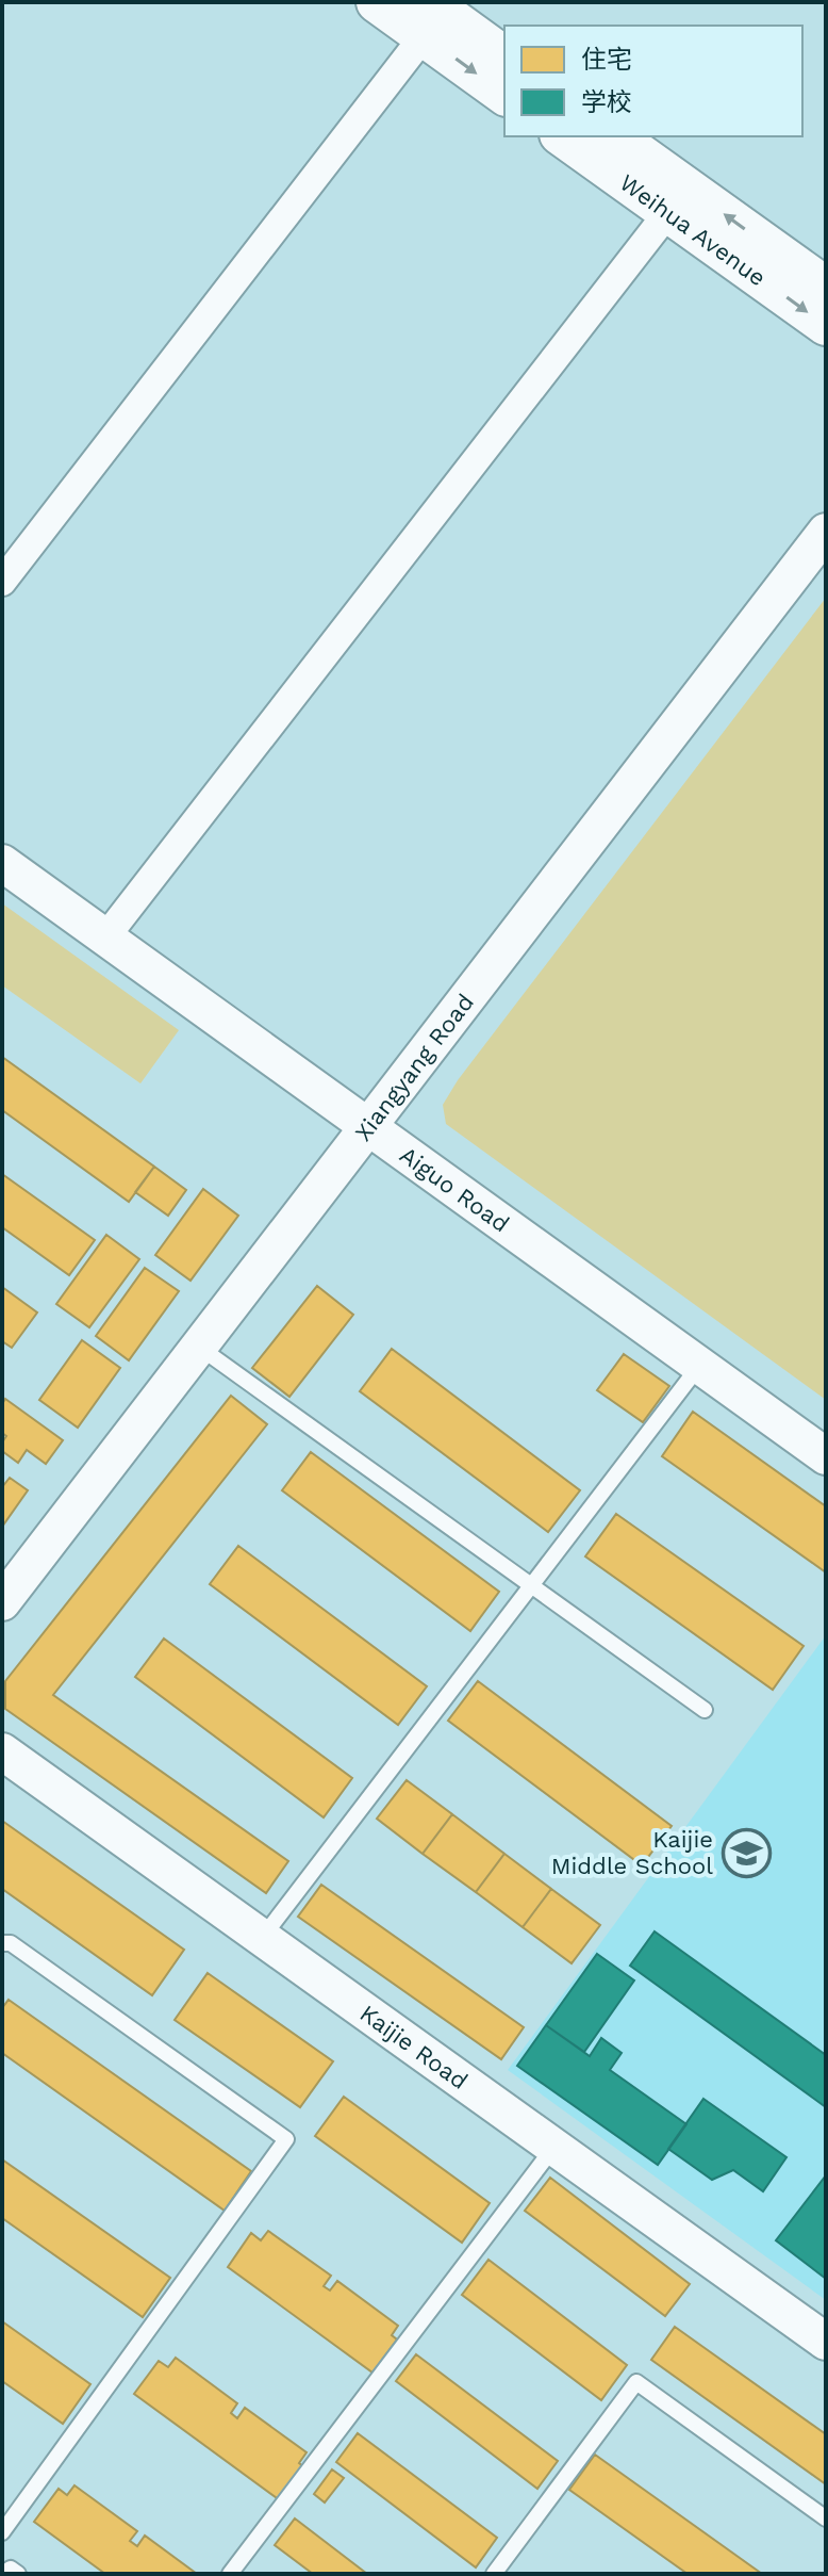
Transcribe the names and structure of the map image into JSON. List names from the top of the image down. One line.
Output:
{"streets":{"main road":["Weihua Avenue"],"street":["Xiangyang Road","Aiguo Road","Kaijie Road"]},"crossings":[["Xiangyang Road","Aiguo Road"]],"places":{"school or university":["Kaijie Middle School"]},"legend":["住宅","学校"]}
